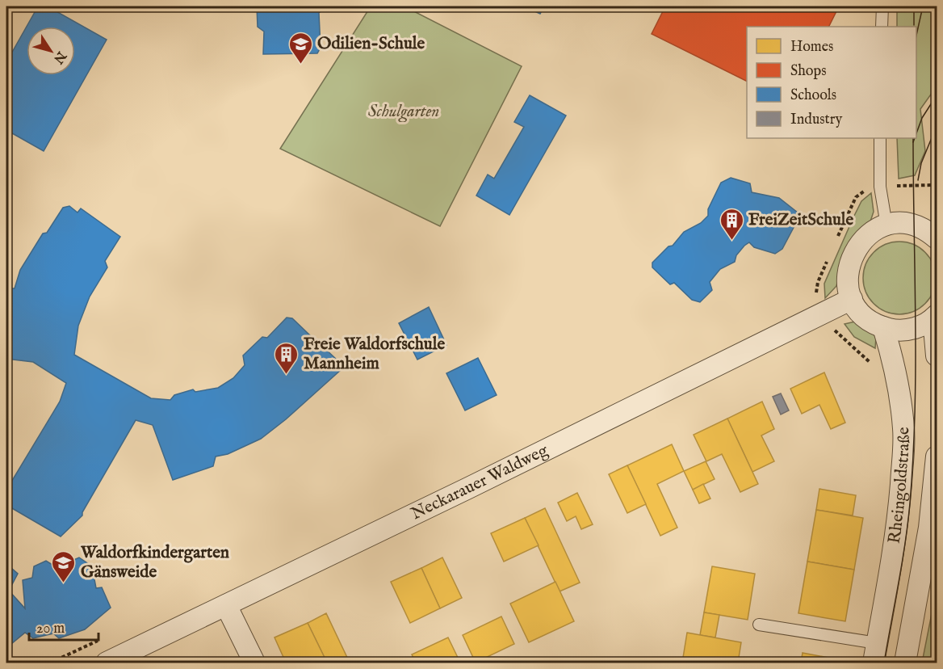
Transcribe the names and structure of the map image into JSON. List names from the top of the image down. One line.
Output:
{"streets":{"street":["Neckarauer Waldweg","Rheingoldstraße"]},"parks":["Schulgarten"],"places":{"school or university":["Odilien-Schule","Waldorfkindergarten Gänsweide"],"building":["FreiZeitSchule","Freie Waldorfschule Mannheim"]},"legend":["Homes","Shops","Schools","Industry"],"scale_bar":"20 m","north":"bottom right"}
